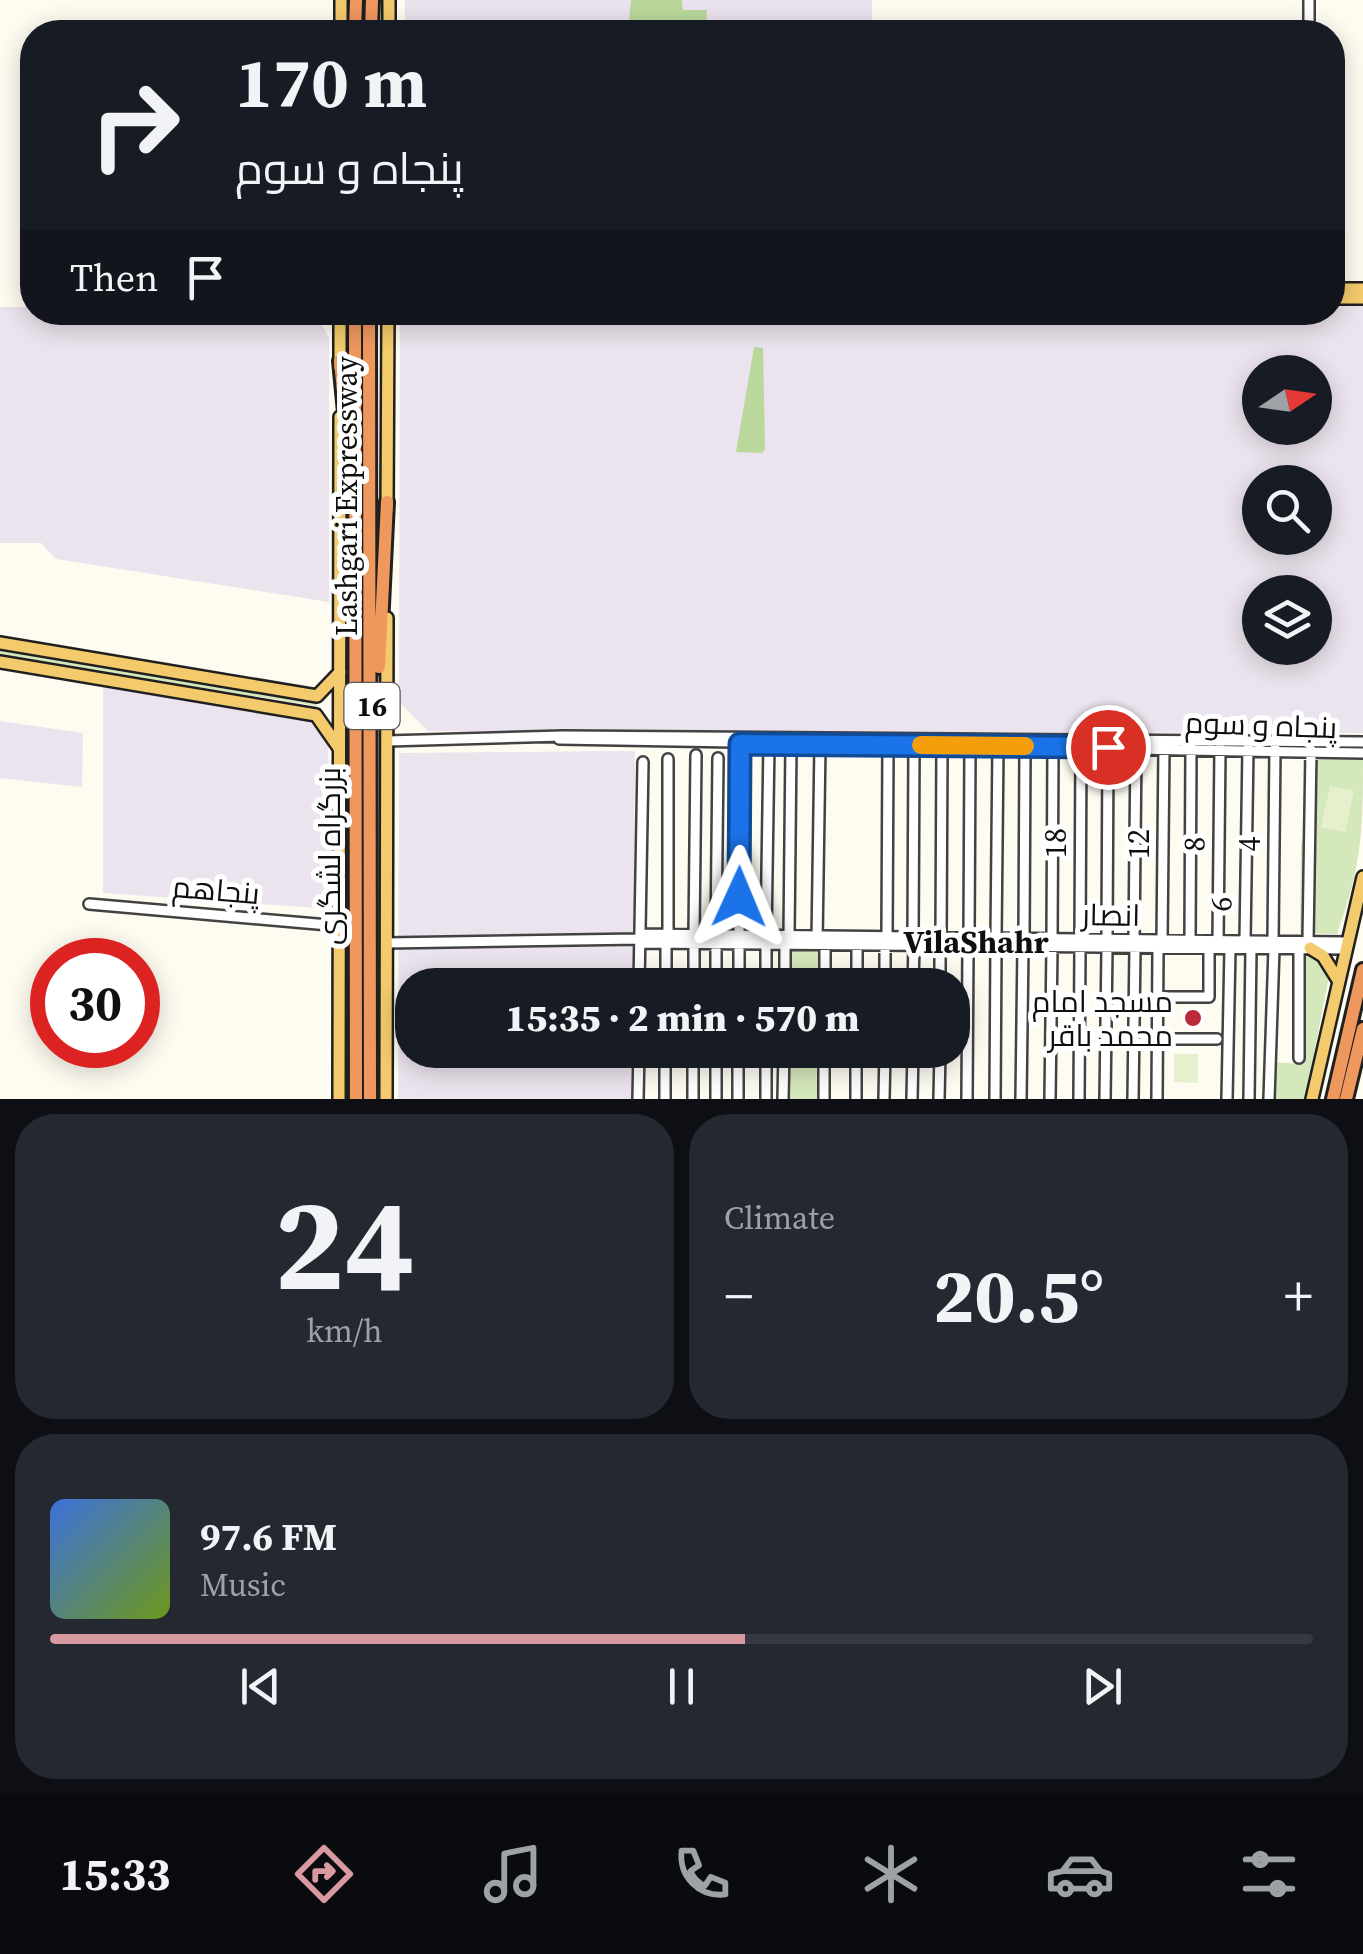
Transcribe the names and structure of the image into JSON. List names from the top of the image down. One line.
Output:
{"streets":{"highway":["Lashgari Expressway","16","بزرگراه لشگری"],"street":["پنجاه و سوم","18","12","8","4","پنجاهم","6","انصار"]},"crossings":[["پنجاه و سوم","18"],["پنجاه و سوم","12"],["پنجاه و سوم","8"],["پنجاه و سوم","4"],["پنجاه و سوم","6"],["18","انصار"],["12","8"],["12","انصار"],["8","انصار"],["4","انصار"],["6","انصار"]],"districts":["VilaShahr"],"places":["مسجد امام محمد باقر"],"north":"right","page":{"turn":["170 m","پنجاه و سوم"],"then":"Then","limit":"30","trip":"15:35 · 2 min · 570 m","tile":[["24","km/h"],"Climate"],"heat":["−","20.5°","+"],"song":["97.6 FM","Music"],"tabs":"15:33"}}
